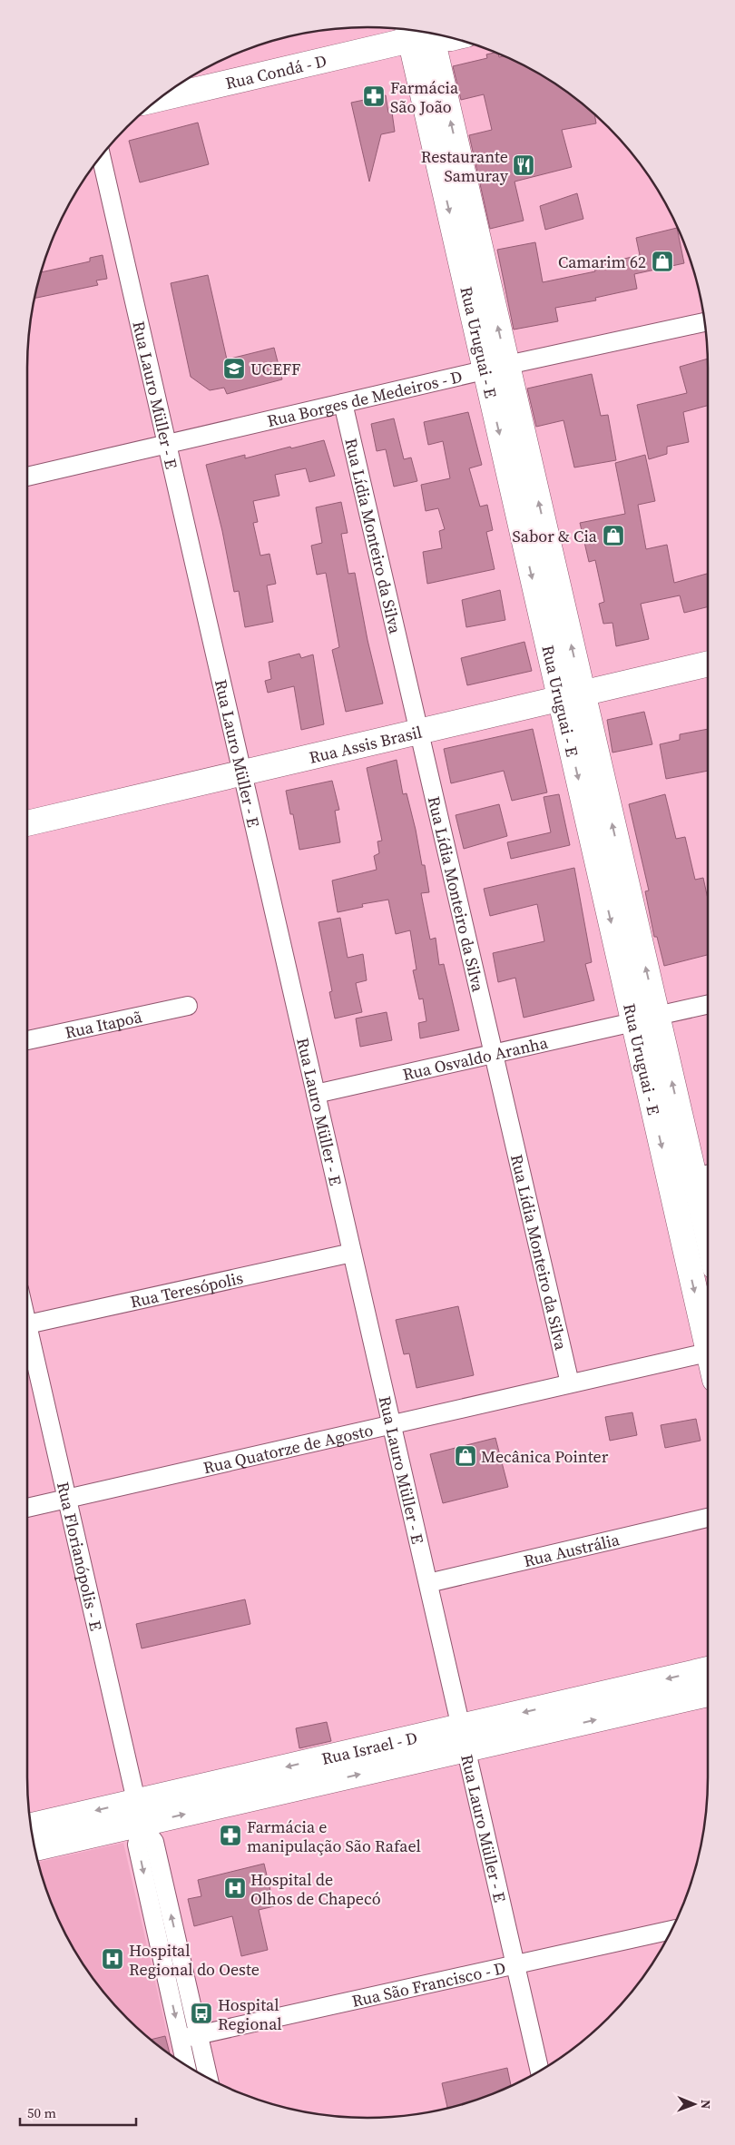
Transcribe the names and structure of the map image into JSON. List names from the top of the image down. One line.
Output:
{"streets":{"street":["Rua Condá - D","Rua Uruguai - E","Rua Lauro Müller - E","Rua Borges de Medeiros - D","Rua Lídia Monteiro da Silva","Rua Assis Brasil","Rua Itapoã","Rua Osvaldo Aranha","Rua Teresópolis","Rua Quatorze de Agosto","Rua Austrália","Rua Florianópolis - E","Rua Israel - D","Rua São Francisco - D"]},"crossings":[["Rua Uruguai - E","Rua Borges de Medeiros - D"],["Rua Uruguai - E","Rua Assis Brasil"],["Rua Uruguai - E","Rua Osvaldo Aranha"],["Rua Lauro Müller - E","Rua Borges de Medeiros - D"],["Rua Lauro Müller - E","Rua Assis Brasil"],["Rua Lauro Müller - E","Rua Osvaldo Aranha"],["Rua Lauro Müller - E","Rua Teresópolis"],["Rua Lauro Müller - E","Rua Quatorze de Agosto"],["Rua Lauro Müller - E","Rua Austrália"],["Rua Lauro Müller - E","Rua Israel - D"],["Rua Lauro Müller - E","Rua São Francisco - D"],["Rua Borges de Medeiros - D","Rua Lídia Monteiro da Silva"],["Rua Lídia Monteiro da Silva","Rua Assis Brasil"],["Rua Lídia Monteiro da Silva","Rua Osvaldo Aranha"],["Rua Lídia Monteiro da Silva","Rua Quatorze de Agosto"],["Rua Quatorze de Agosto","Rua Florianópolis - E"],["Rua Florianópolis - E","Rua Israel - D"],["Rua Florianópolis - E","Rua São Francisco - D"]],"places":{"pharmacy":["Farmácia São João","Farmácia e manipulação São Rafael"],"restaurant":["Restaurante Samuray"],"shop":["Camarim 62","Sabor & Cia","Mecânica Pointer"],"school or university":["UCEFF"],"hospital":["Hospital de Olhos de Chapecó","Hospital Regional do Oeste"],"bus stop":["Hospital Regional"]},"scale_bar":"50 m","north":"right"}
